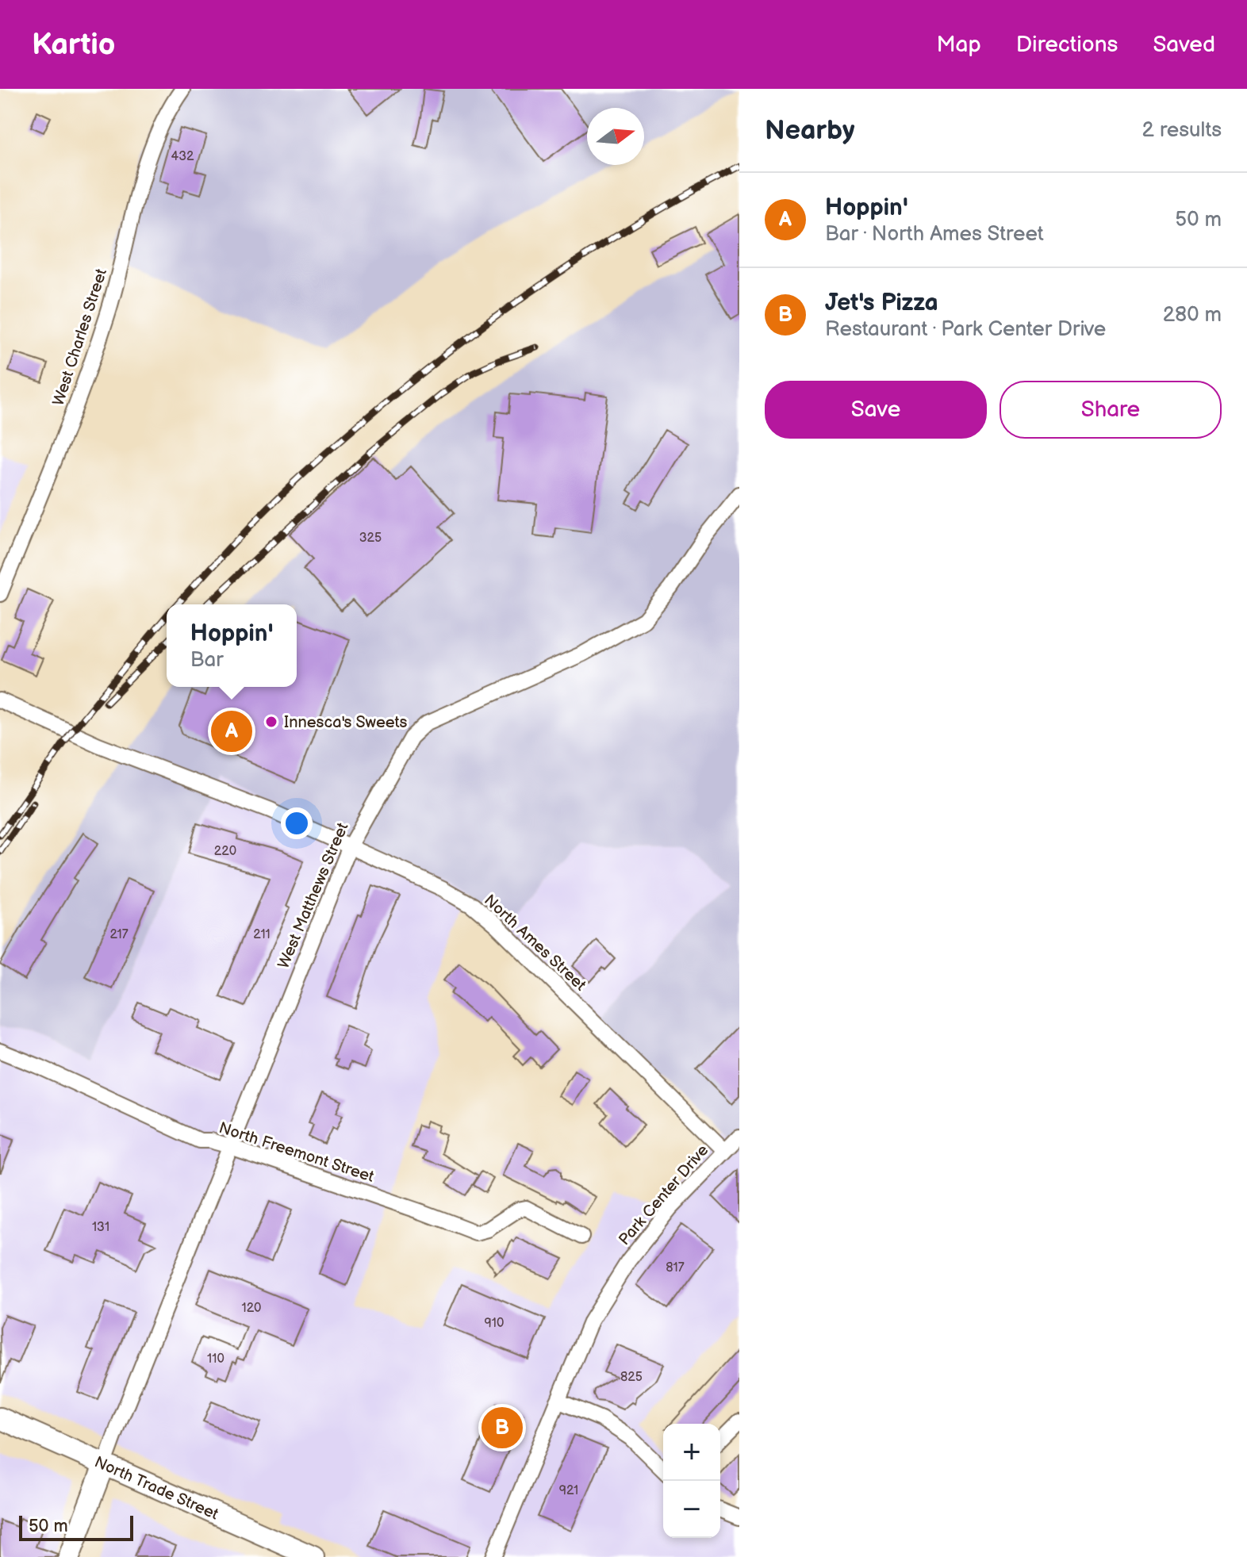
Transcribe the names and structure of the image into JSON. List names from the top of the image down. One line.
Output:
{"streets":{"main road":["North Trade Street"],"street":["West Charles Street","West Matthews Street","North Ames Street","North Freemont Street","Park Center Drive"]},"crossings":[["West Matthews Street","North Ames Street"],["West Matthews Street","North Freemont Street"],["West Matthews Street","North Trade Street"],["North Ames Street","Park Center Drive"]],"places":["Innesca's Sweets"],"house_numbers":["432","325","220","217","211","131","817","120","910","110","825","921"],"scale_bar":"50 m","north":"right","page":{"header":"Kartio","nav":["Map","Directions","Saved"],"heading":["Nearby","2 results"],"list":[{"mark":"A","name":"Hoppin'","note":"Bar · North Ames Street","value":"50 m"},{"mark":"B","name":"Jet's Pizza","note":"Restaurant · Park Center Drive","value":"280 m"}],"buttons":["Save","Share"],"popup":["Hoppin'","Bar"],"pins":["A","B"],"map_buttons":["+","−"],"scale":"50 m"}}
